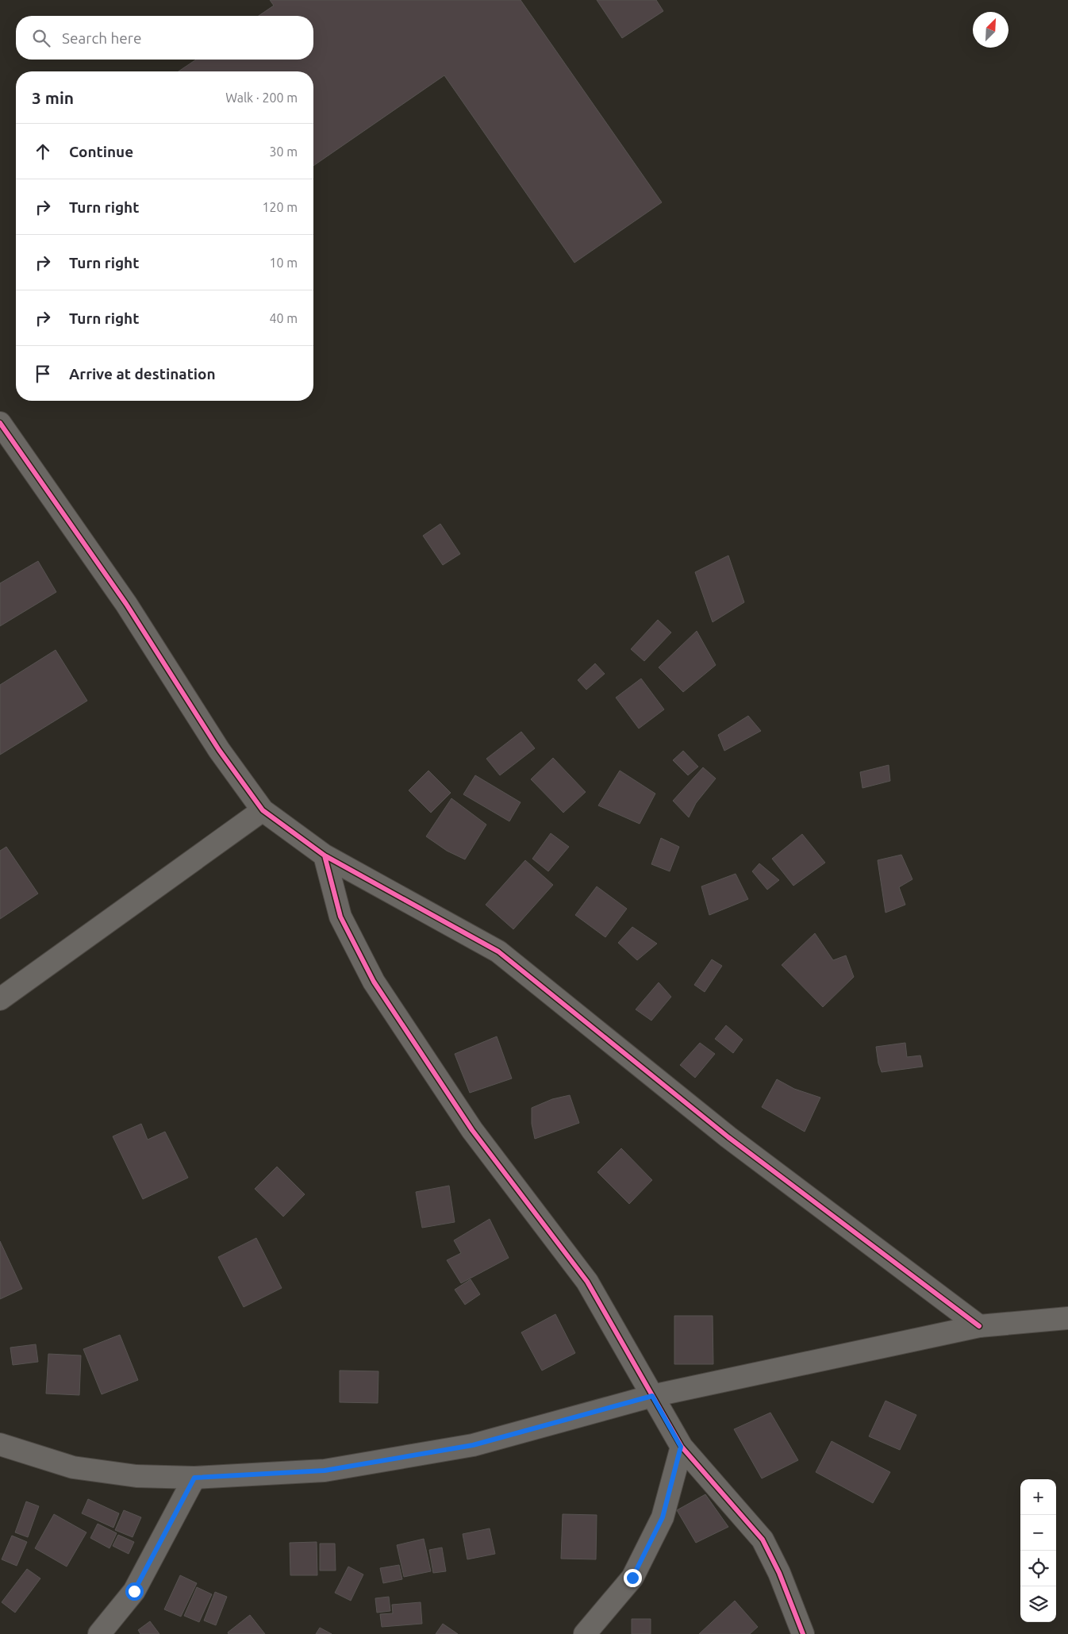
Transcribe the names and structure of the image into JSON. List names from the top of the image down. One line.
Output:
{"north":"top right","page":{"search":"Search here","heading":["3 min","Walk · 200 m"],"list":[["Continue","30 m"],["Turn right","120 m"],["Turn right","10 m"],["Turn right","40 m"],"Arrive at destination"],"map_buttons":["+","−"]}}
